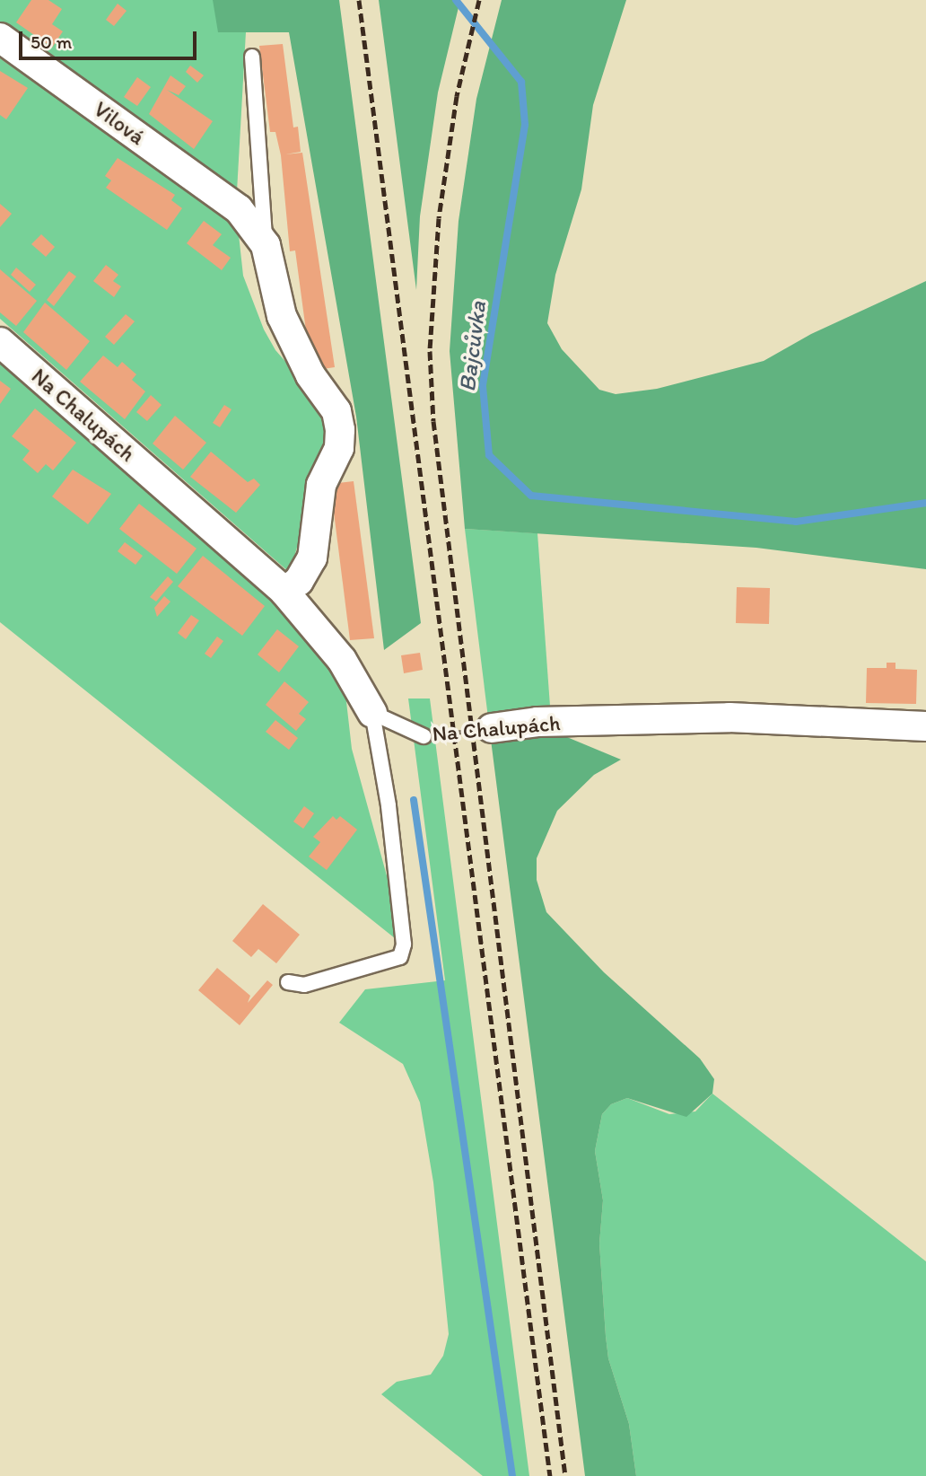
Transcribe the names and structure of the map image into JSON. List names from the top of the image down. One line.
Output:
{"streets":{"street":["Vilová","Na Chalupách"]},"water":["Bajcůvka"],"scale_bar":"50 m"}
